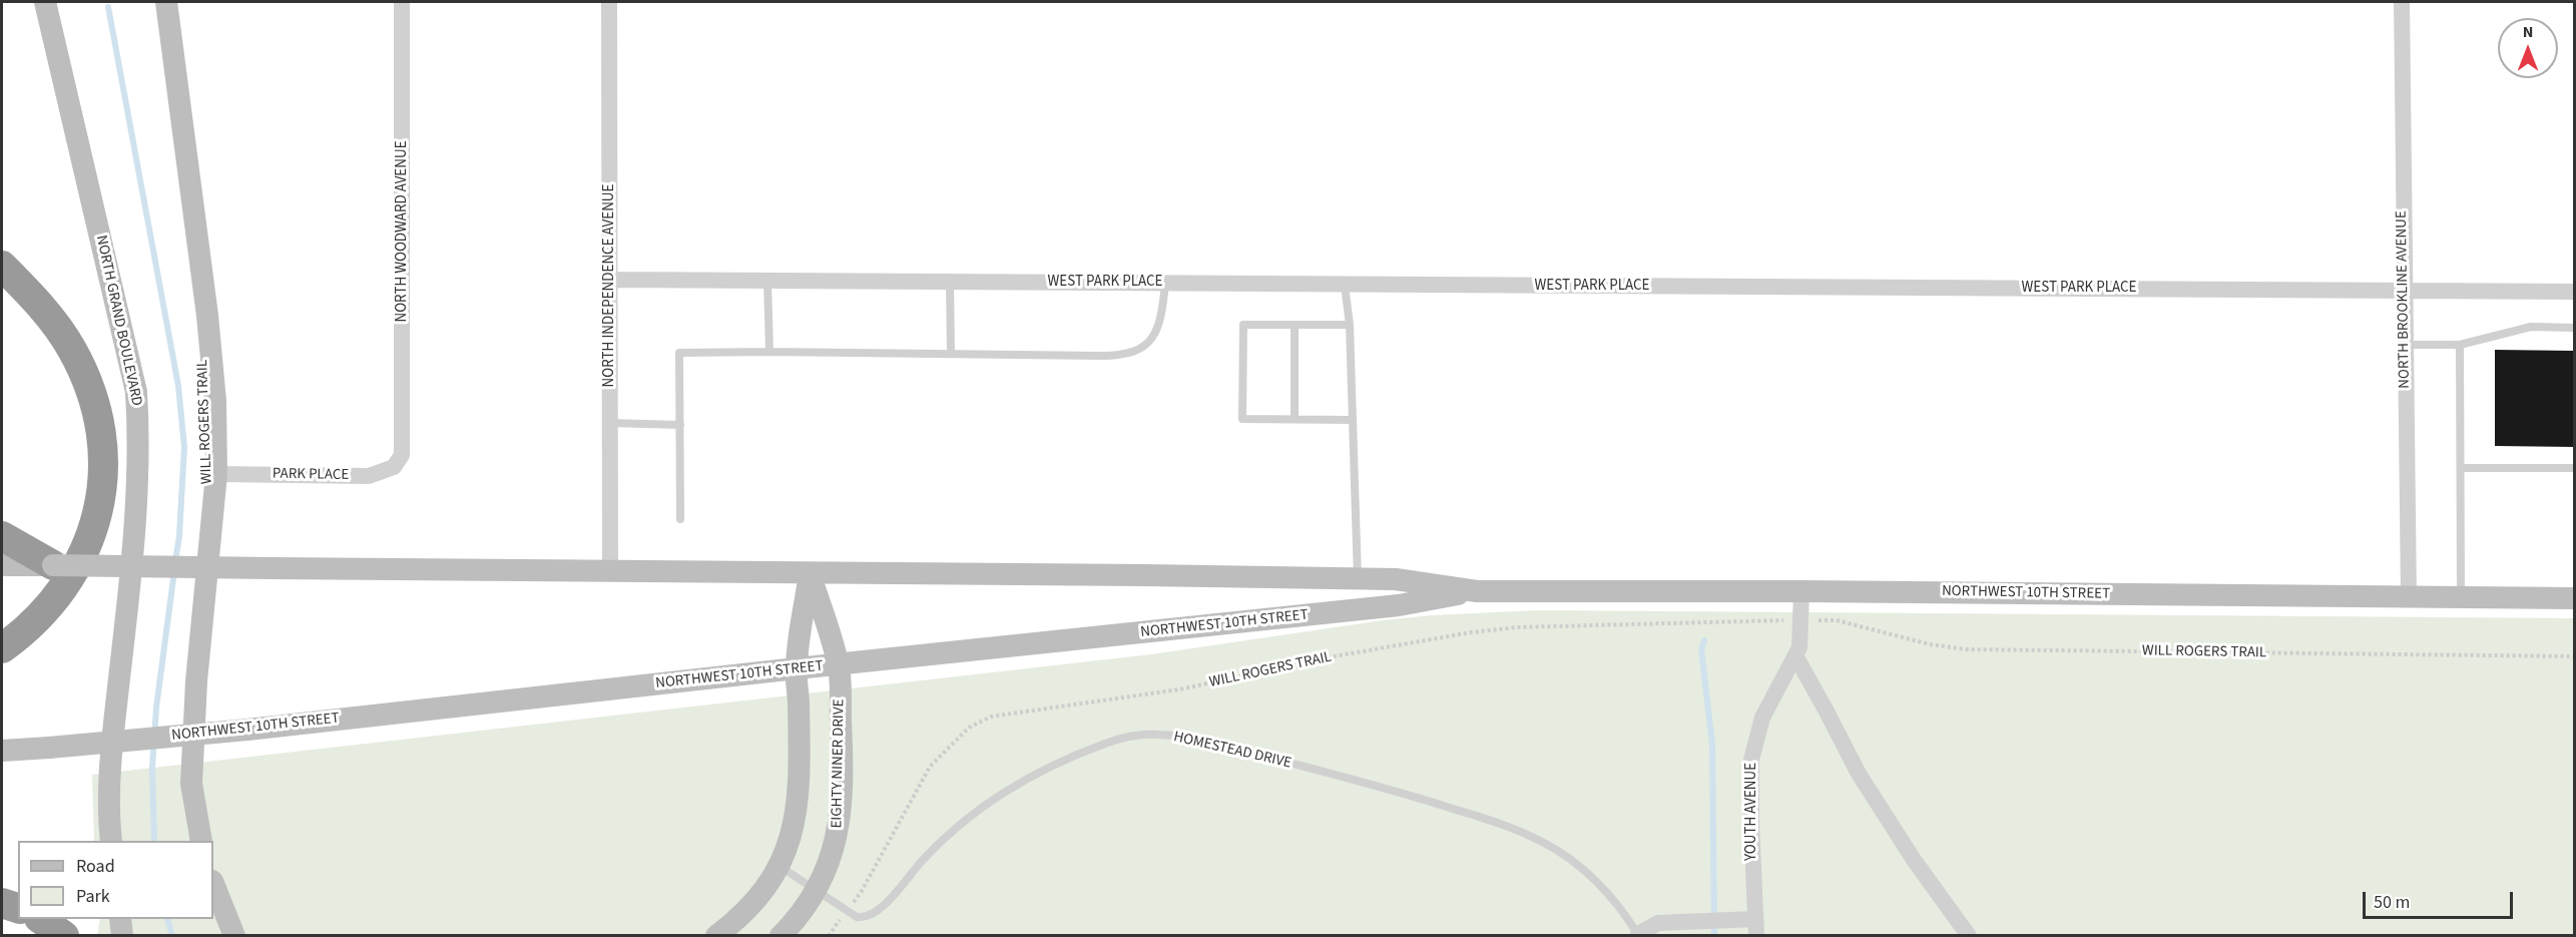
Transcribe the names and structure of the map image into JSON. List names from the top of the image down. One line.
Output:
{"streets":{"main road":["NORTH GRAND BOULEVARD","NORTHWEST 10TH STREET","EIGHTY NINER DRIVE"],"street":["NORTH WOODWARD AVENUE","WEST PARK PLACE","NORTH INDEPENDENCE AVENUE","NORTH BROOKLINE AVENUE","PARK PLACE","YOUTH AVENUE"],"lane":["HOMESTEAD DRIVE"],"path":["WILL ROGERS TRAIL"]},"crossings":[["NORTH WOODWARD AVENUE","PARK PLACE"],["WEST PARK PLACE","NORTH INDEPENDENCE AVENUE"],["WEST PARK PLACE","NORTH BROOKLINE AVENUE"],["NORTH INDEPENDENCE AVENUE","NORTHWEST 10TH STREET"],["NORTH BROOKLINE AVENUE","NORTHWEST 10TH STREET"],["NORTHWEST 10TH STREET","EIGHTY NINER DRIVE"],["NORTHWEST 10TH STREET","YOUTH AVENUE"],["HOMESTEAD DRIVE","EIGHTY NINER DRIVE"]],"legend":["Road","Park"],"scale_bar":"50 m","north":"top"}
